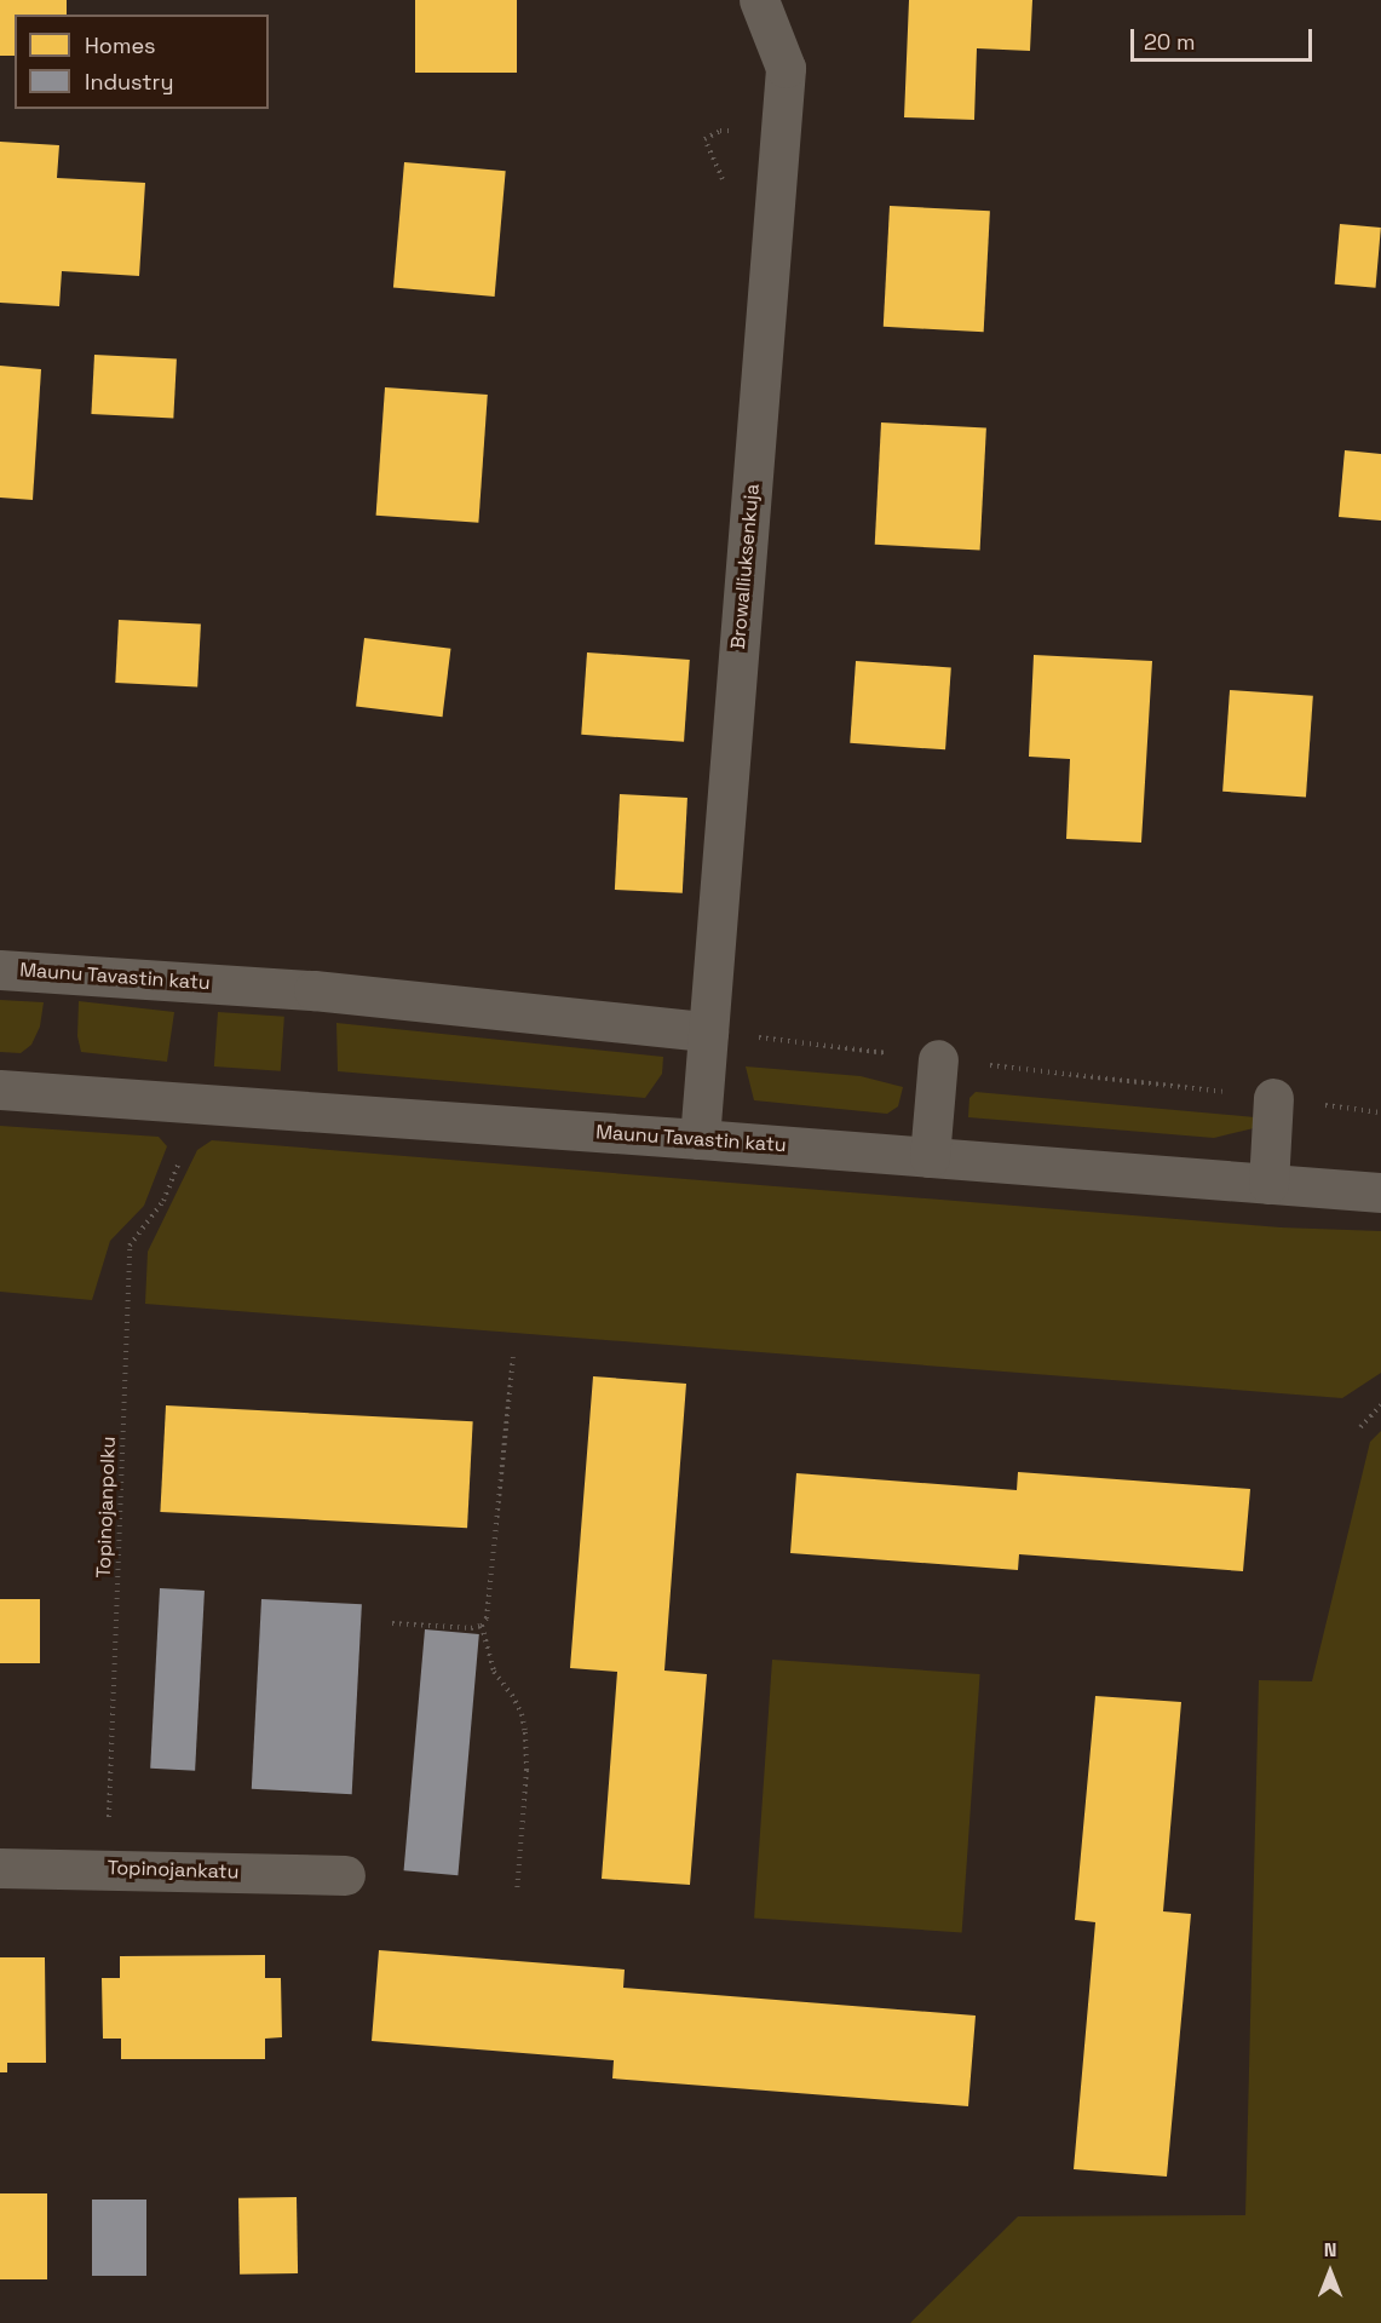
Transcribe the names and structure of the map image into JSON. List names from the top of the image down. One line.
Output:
{"streets":{"street":["Browalliuksenkuja","Maunu Tavastin katu","Topinojankatu"],"path":["Topinojanpolku"]},"crossings":[["Browalliuksenkuja","Maunu Tavastin katu"],["Topinojanpolku","Topinojankatu"]],"legend":["Homes","Industry"],"scale_bar":"20 m","north":"top"}
